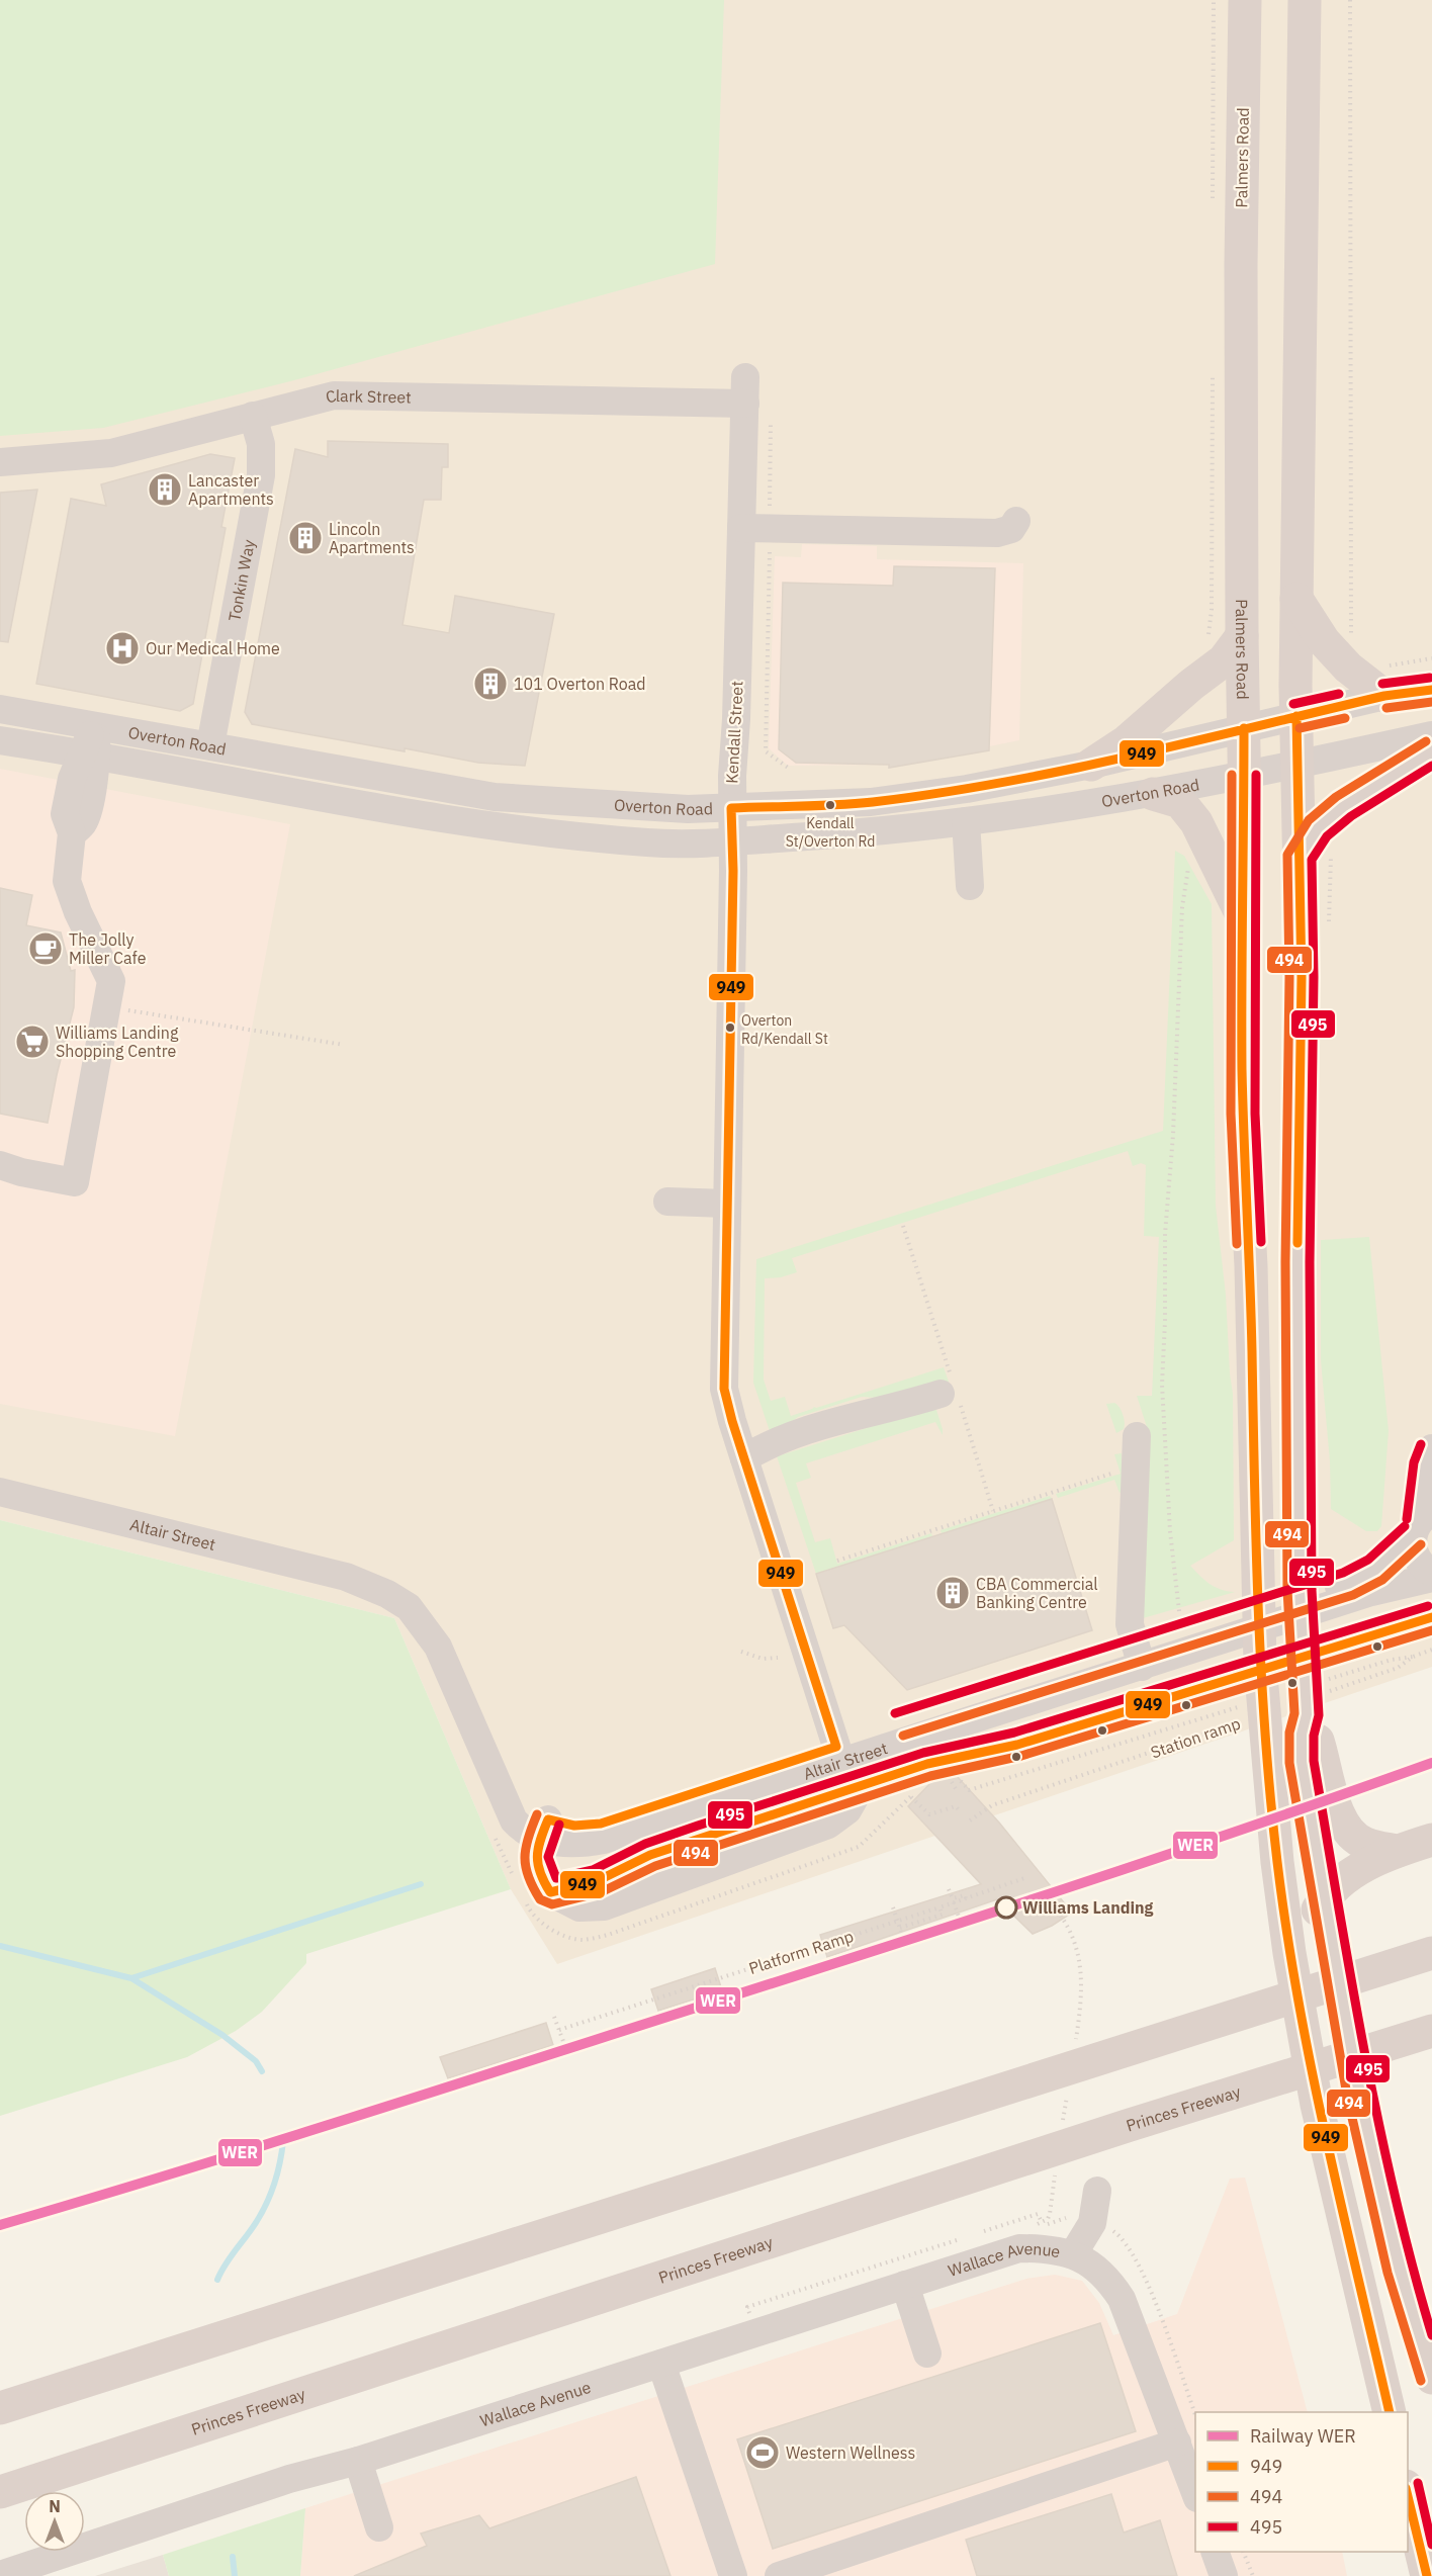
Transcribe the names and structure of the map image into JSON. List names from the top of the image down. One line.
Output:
{"streets":{"highway":["Palmers Road","Princes Freeway"],"street":["Clark Street","Tonkin Way","Kendall Street","Overton Road","Altair Street","Wallace Avenue"],"path":["Station ramp","Platform Ramp"]},"crossings":[["Palmers Road","Overton Road"],["Clark Street","Tonkin Way"],["Clark Street","Kendall Street"],["Tonkin Way","Overton Road"],["Kendall Street","Overton Road"],["Kendall Street","Altair Street"]],"places":{"building":["Lancaster Apartments","Lincoln Apartments","101 Overton Road","CBA Commercial Banking Centre"],"hospital":["Our Medical Home"],"other":["Kendall St/Overton Rd","Overton Rd/Kendall St","Williams Landing"],"cafe":["The Jolly Miller Cafe"],"supermarket":["Williams Landing Shopping Centre"],"sports":["Western Wellness"]},"lines":["transit line 495","transit line 949","transit line 494","rail line WER"],"legend":["Railway WER","949","494","495"],"north":"top"}
